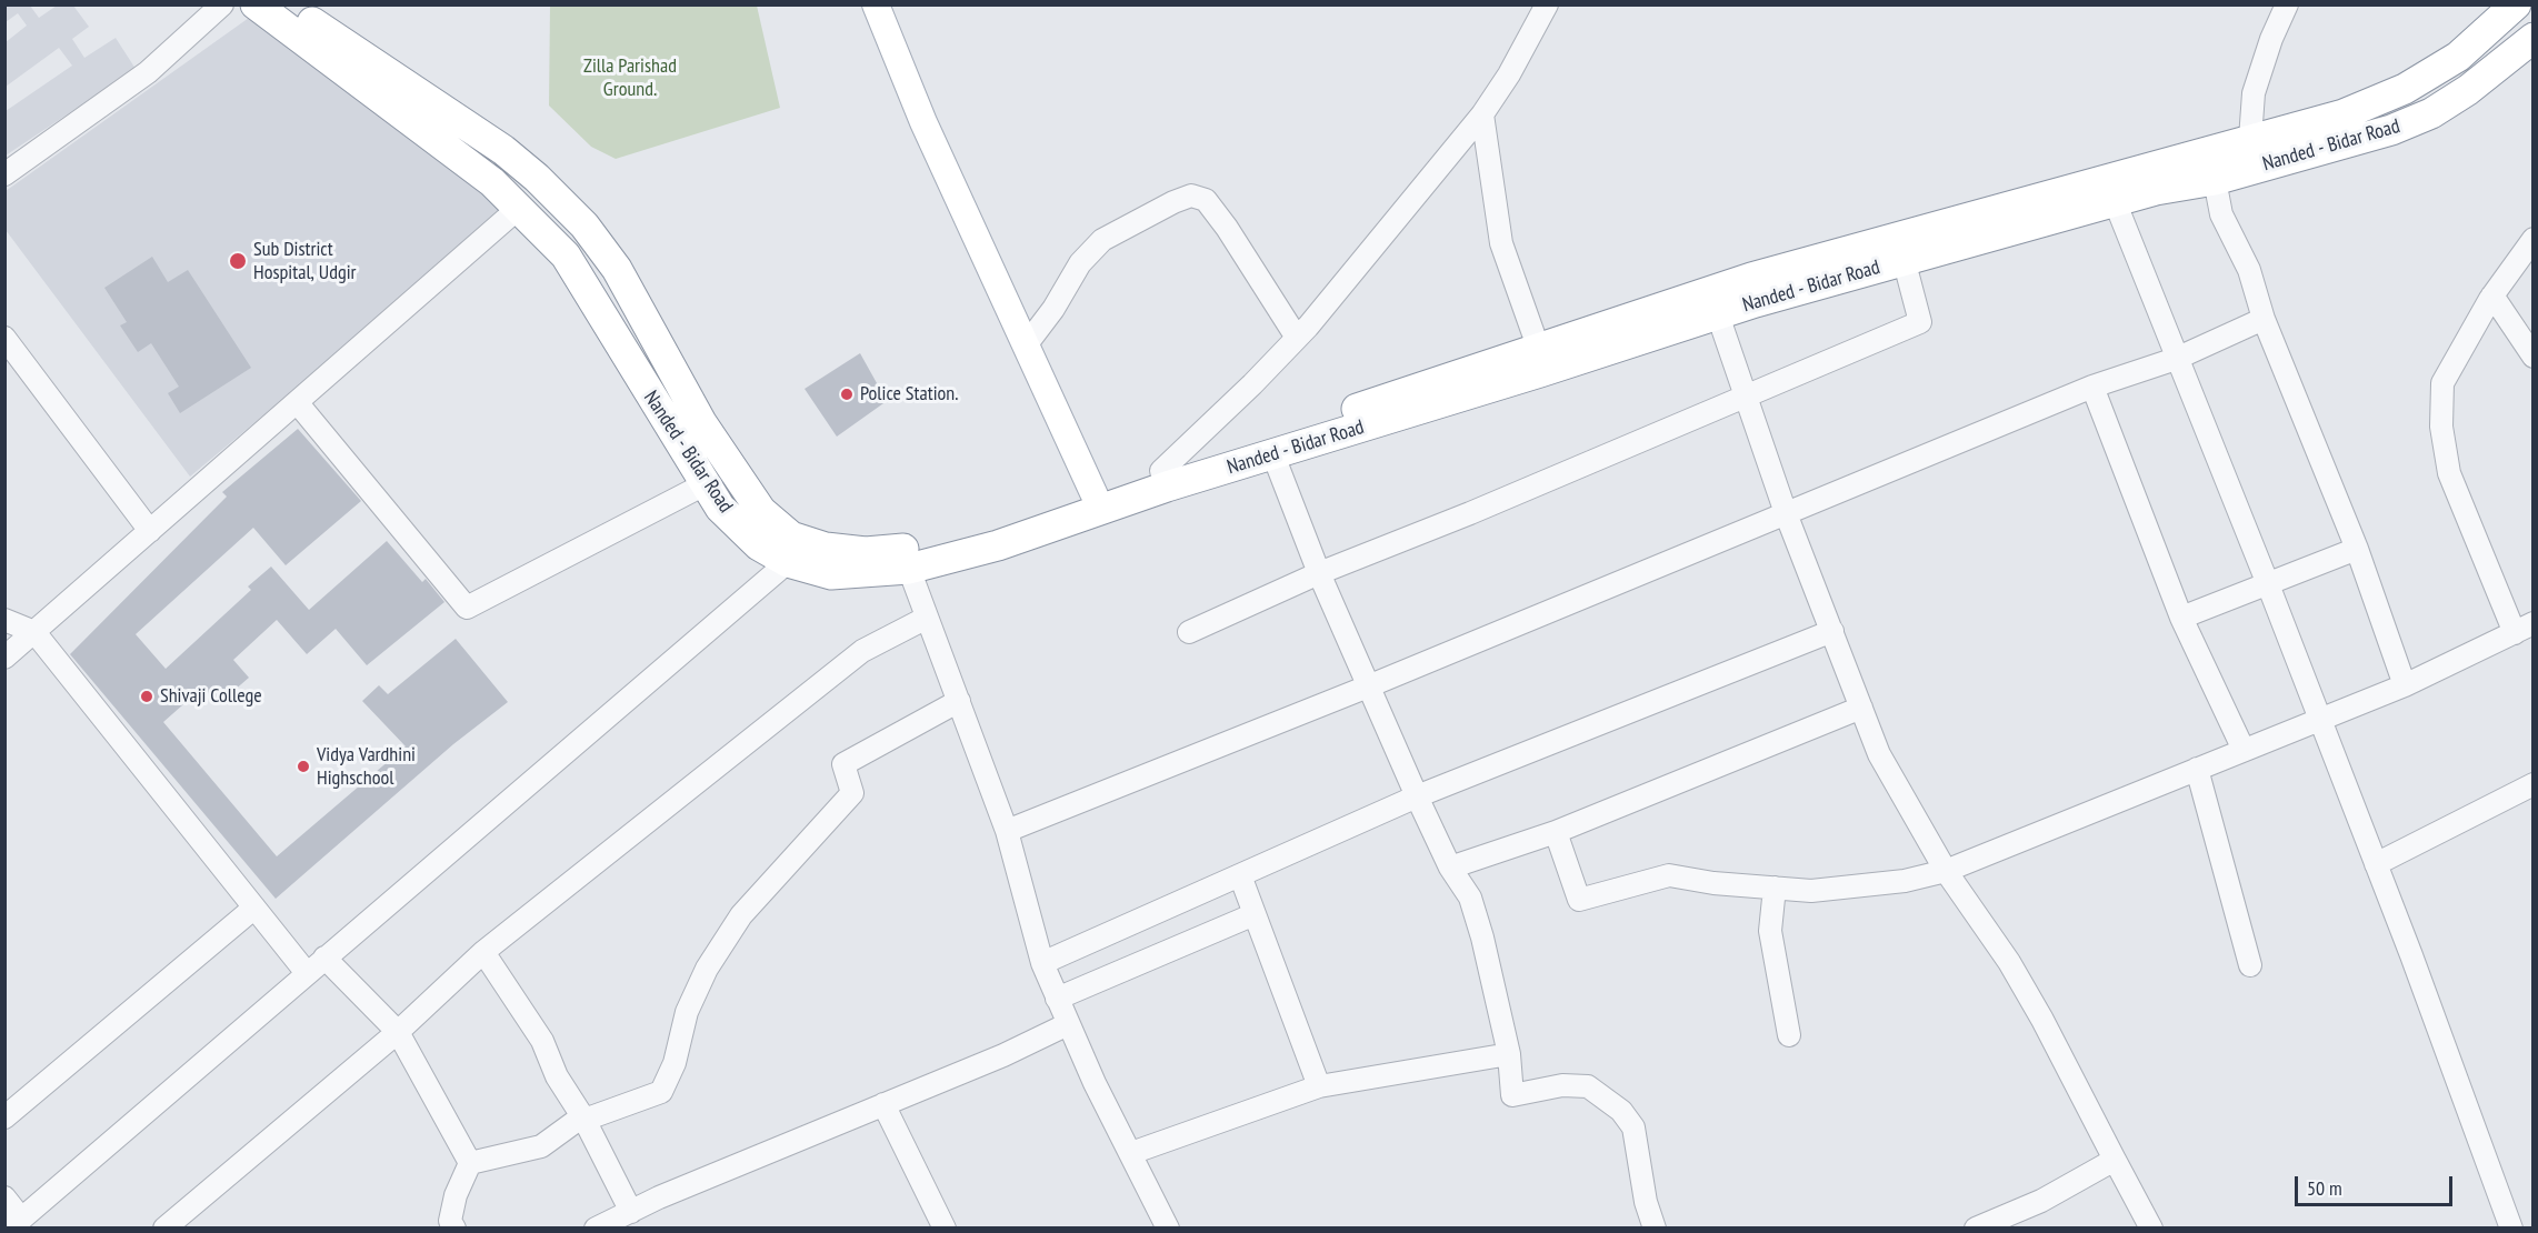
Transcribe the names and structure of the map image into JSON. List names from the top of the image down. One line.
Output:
{"streets":{"highway":["Nanded - Bidar Road"]},"parks":["Zilla Parishad Ground."],"places":["Sub District Hospital, Udgir","Police Station.","Shivaji College","Vidya Vardhini Highschool"],"scale_bar":"50 m"}
